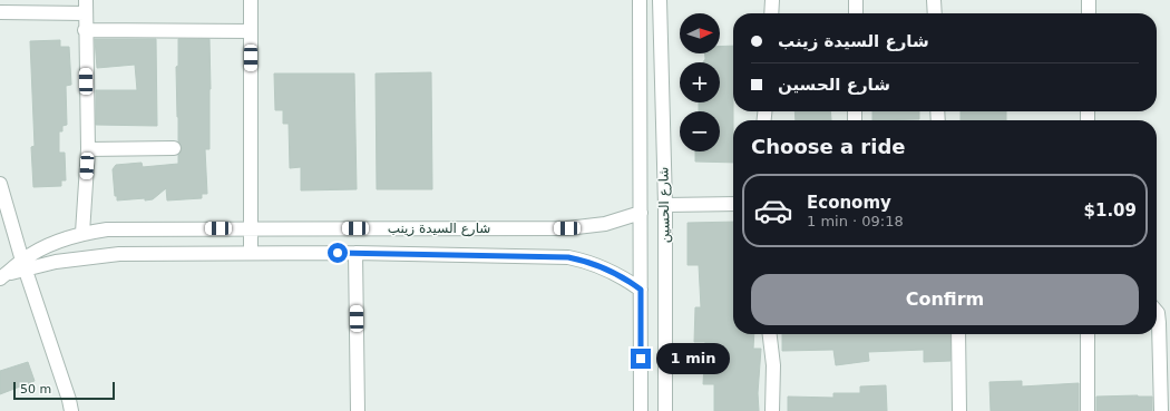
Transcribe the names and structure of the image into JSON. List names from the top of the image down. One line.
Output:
{"streets":{"street":["شارع الحسين","شارع السيدة زينب"]},"crossings":[["شارع الحسين","شارع السيدة زينب"]],"scale_bar":"50 m","north":"right","page":{"map_buttons":["+","−"],"banner":["شارع السيدة زينب","شارع الحسين"],"heading":"Choose a ride","list":[{"name":"Economy","note":"1 min · 09:18","value":"$1.09"}],"buttons":"Confirm","bubble":"1 min","scale":"50 m"}}
